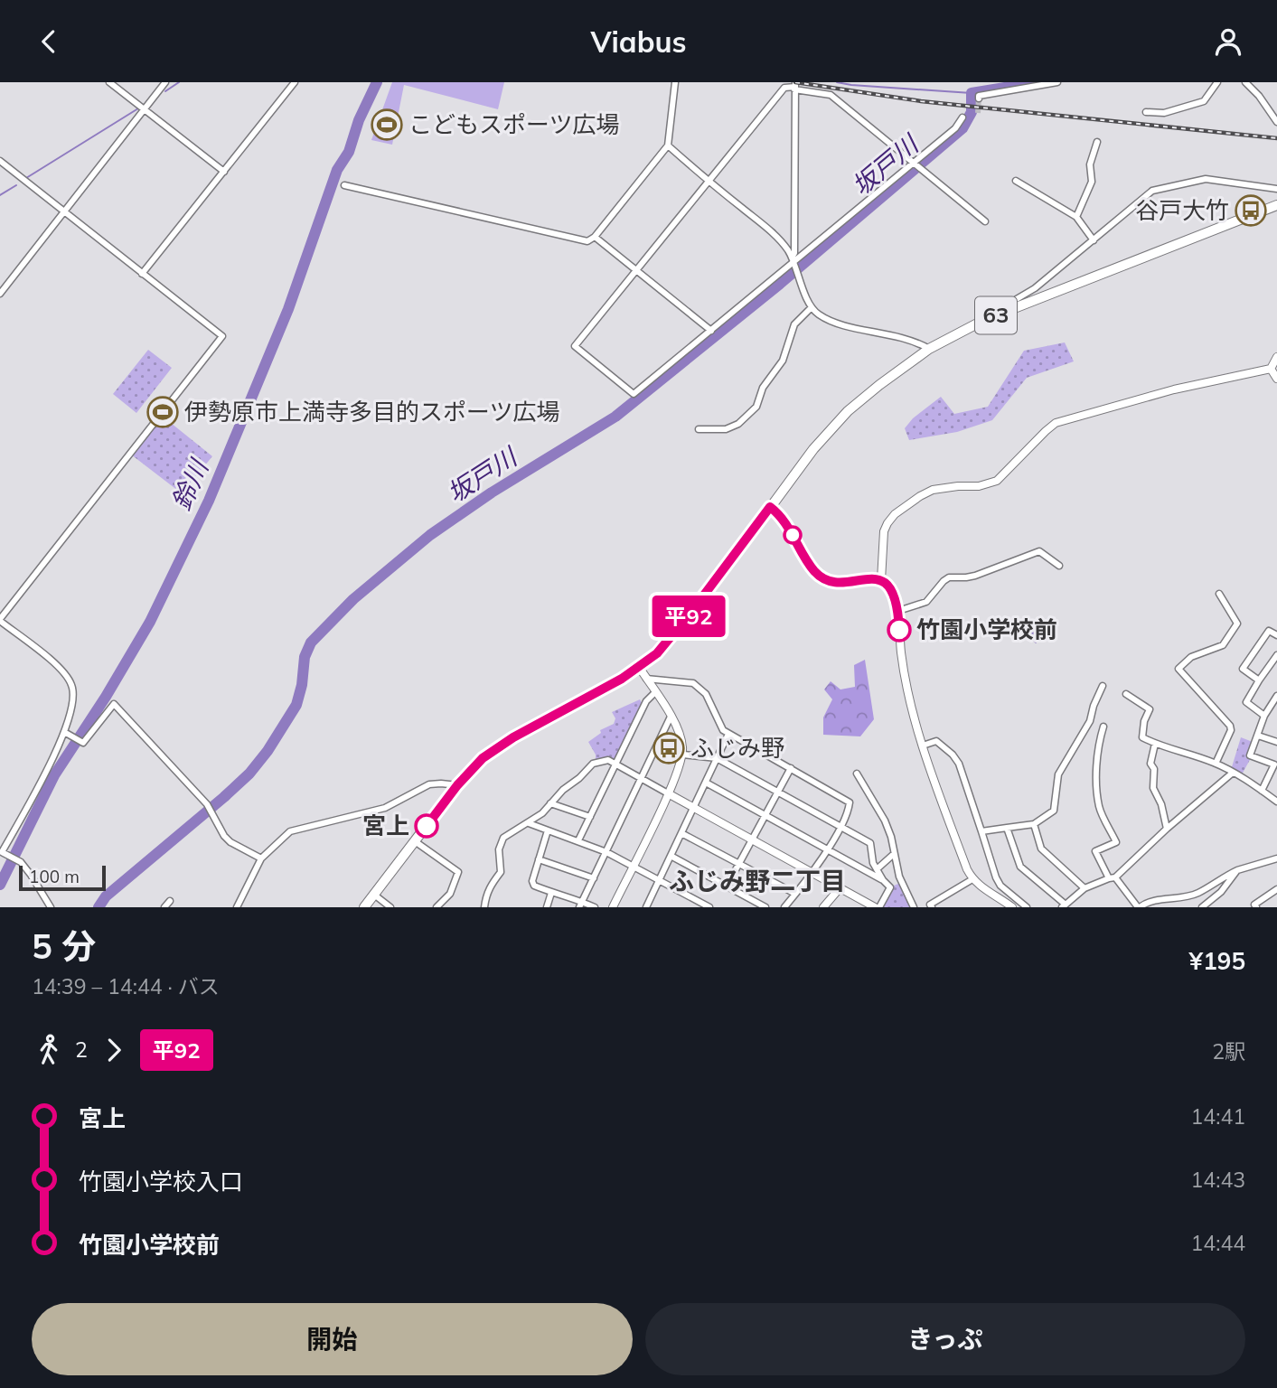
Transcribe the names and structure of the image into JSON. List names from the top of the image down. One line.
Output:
{"streets":{"main road":["63"]},"districts":["ふじみ野二丁目"],"water":["坂戸川","鈴川"],"places":{"sports":["こどもスポーツ広場","伊勢原市上満寺多目的スポーツ広場"],"bus stop":["谷戸大竹","ふじみ野"],"other":["竹園小学校前","宮上"]},"lines":["bus line 平92"],"scale_bar":"100 m","page":{"header":"Viabus","on_map":"平92","scale":"100 m","heading":["5 分","14:39 – 14:44 · バス","¥195"],"legs":["2","平92","2駅"],"list":[{"name":"宮上","value":"14:41"},{"name":"竹園小学校入口","value":"14:43"},{"name":"竹園小学校前","value":"14:44"}],"buttons":["開始","きっぷ"]}}
